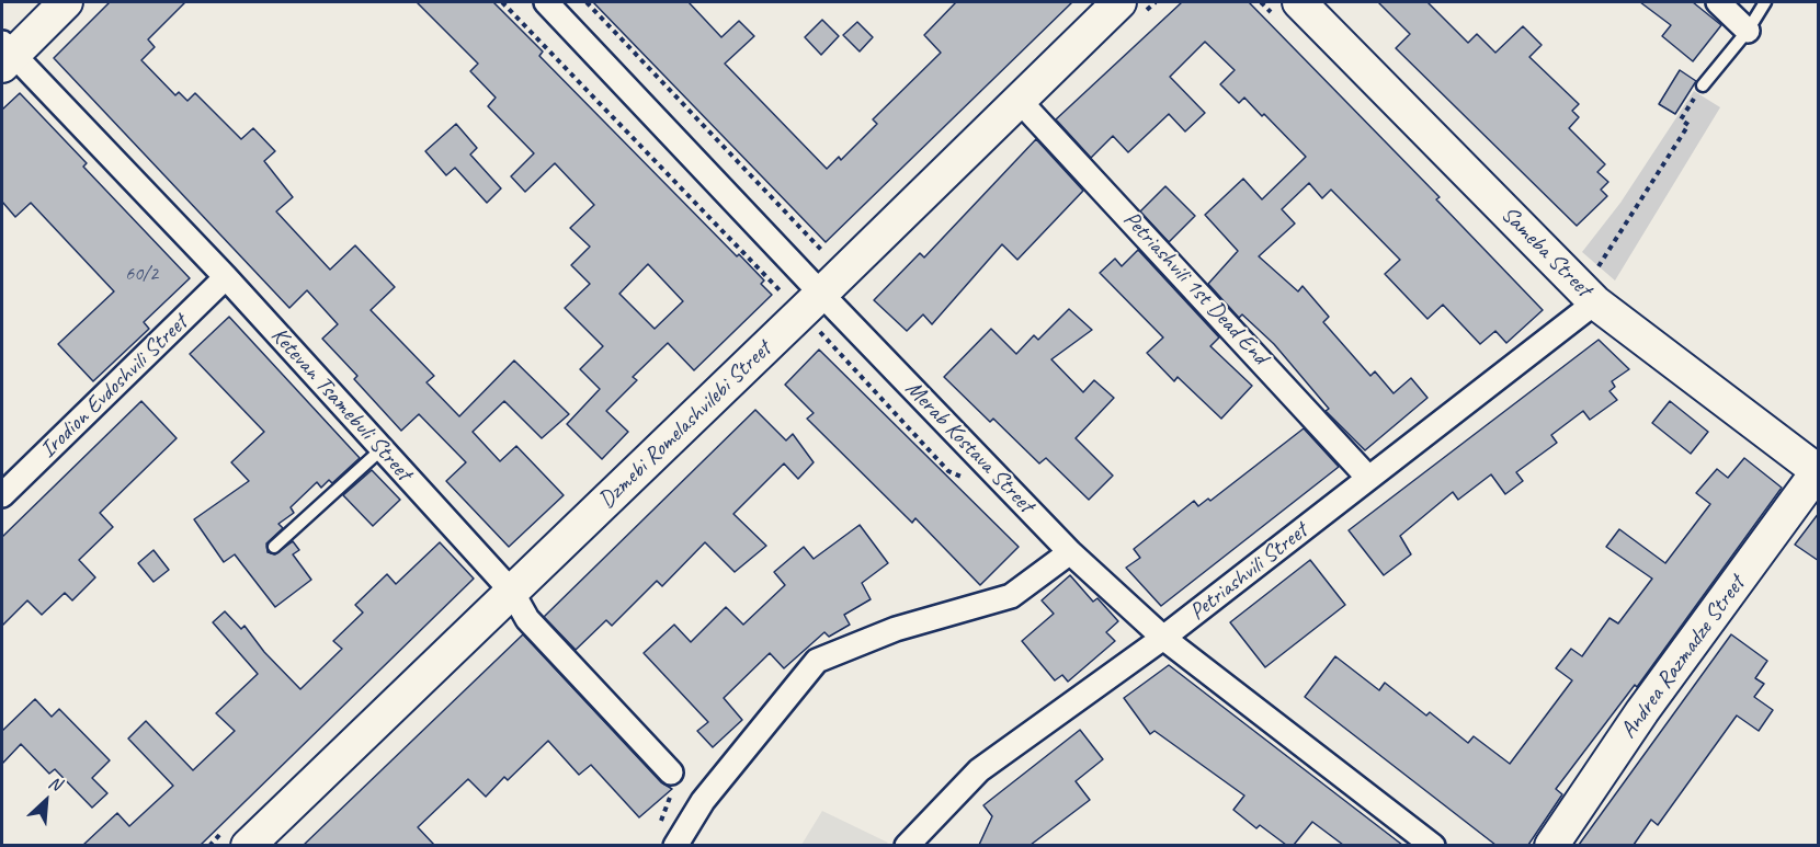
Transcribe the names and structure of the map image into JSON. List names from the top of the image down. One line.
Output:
{"streets":{"street":["Sameba Street","Petriashvili 1st Dead End","Irodion Evdoshvili Street","Ketevan Tsamebuli Street","Dzmebi Romelashvilebi Street","Merab Kostava Street","Petriashvili Street","Andrea Razmadze Street"]},"crossings":[["Sameba Street","Petriashvili Street"],["Sameba Street","Andrea Razmadze Street"],["Petriashvili 1st Dead End","Dzmebi Romelashvilebi Street"],["Petriashvili 1st Dead End","Petriashvili Street"],["Irodion Evdoshvili Street","Ketevan Tsamebuli Street"],["Ketevan Tsamebuli Street","Dzmebi Romelashvilebi Street"],["Dzmebi Romelashvilebi Street","Merab Kostava Street"],["Merab Kostava Street","Petriashvili Street"]],"house_numbers":["60/2"],"north":"top right"}
